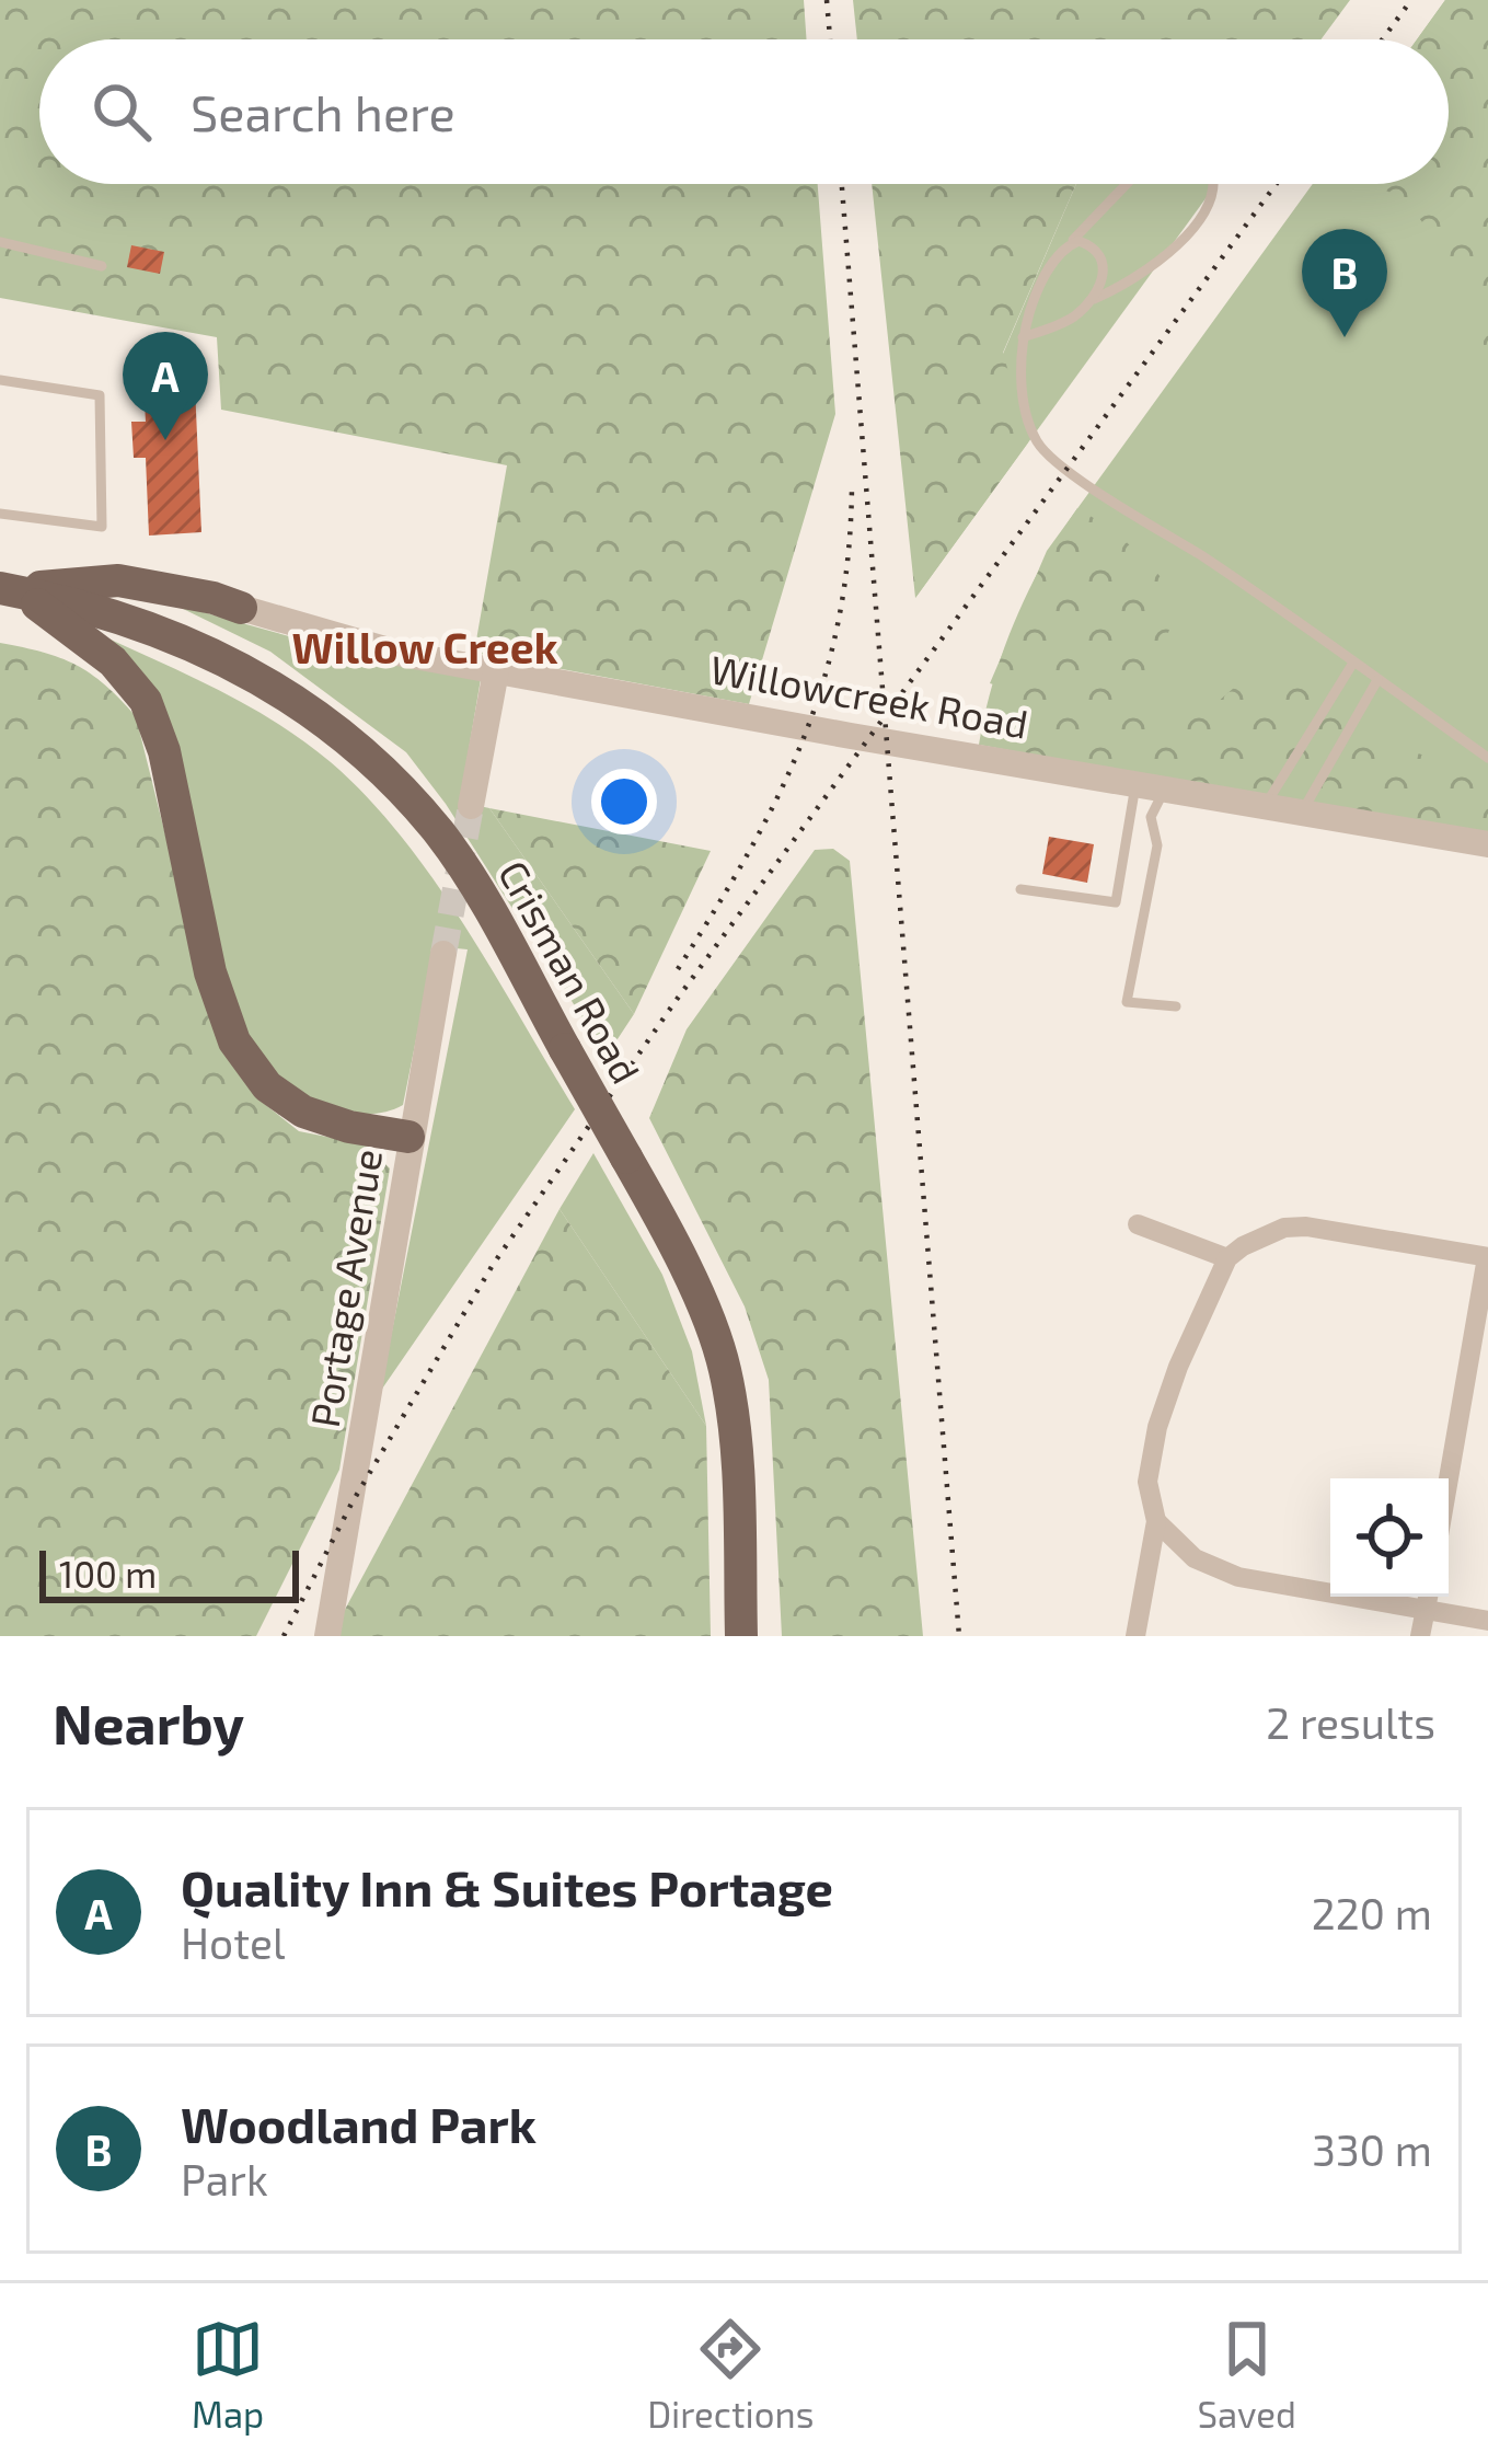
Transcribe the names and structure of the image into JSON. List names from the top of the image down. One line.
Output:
{"streets":{"main road":["Crisman Road"],"street":["Willowcreek Road","Portage Avenue"]},"districts":["Willow Creek"],"scale_bar":"100 m","page":{"search":"Search here","pins":["B","A"],"scale":"100 m","heading":["Nearby","2 results"],"list":[{"mark":"A","name":"Quality Inn & Suites Portage","note":"Hotel","value":"220 m"},{"mark":"B","name":"Woodland Park","note":"Park","value":"330 m"}],"nav":["Map","Directions","Saved"]}}
